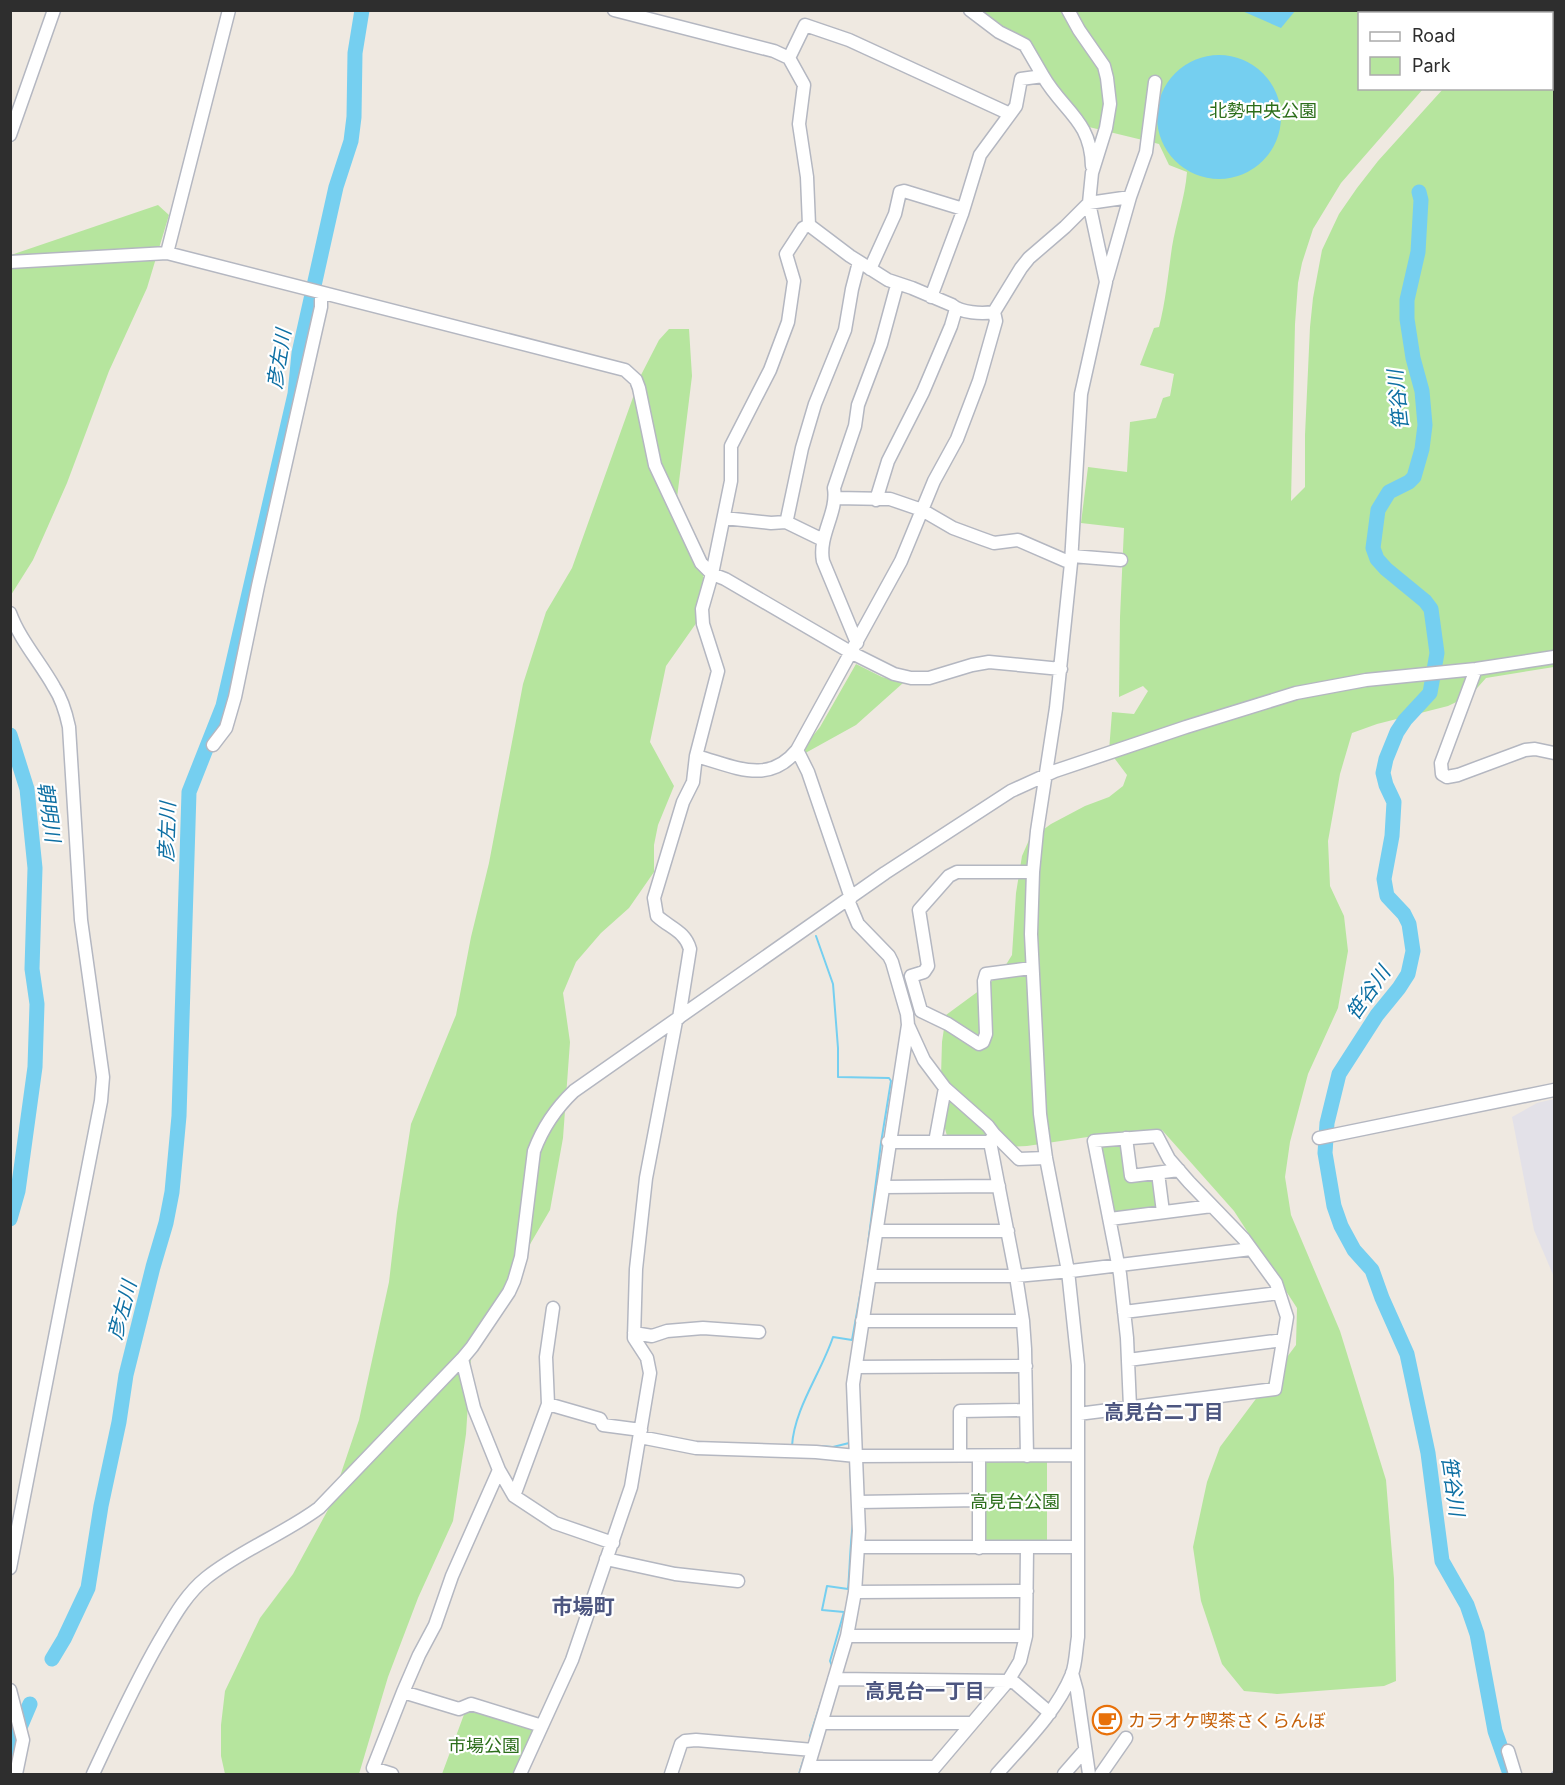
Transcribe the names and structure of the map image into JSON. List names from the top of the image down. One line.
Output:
{"districts":["高見台二丁目","市場町","高見台一丁目"],"water":["彦左川","笹谷川","朝明川"],"parks":["北勢中央公園","高見台公園","市場公園"],"places":{"cafe":["カラオケ喫茶さくらんぼ"]},"legend":["Road","Park"]}
